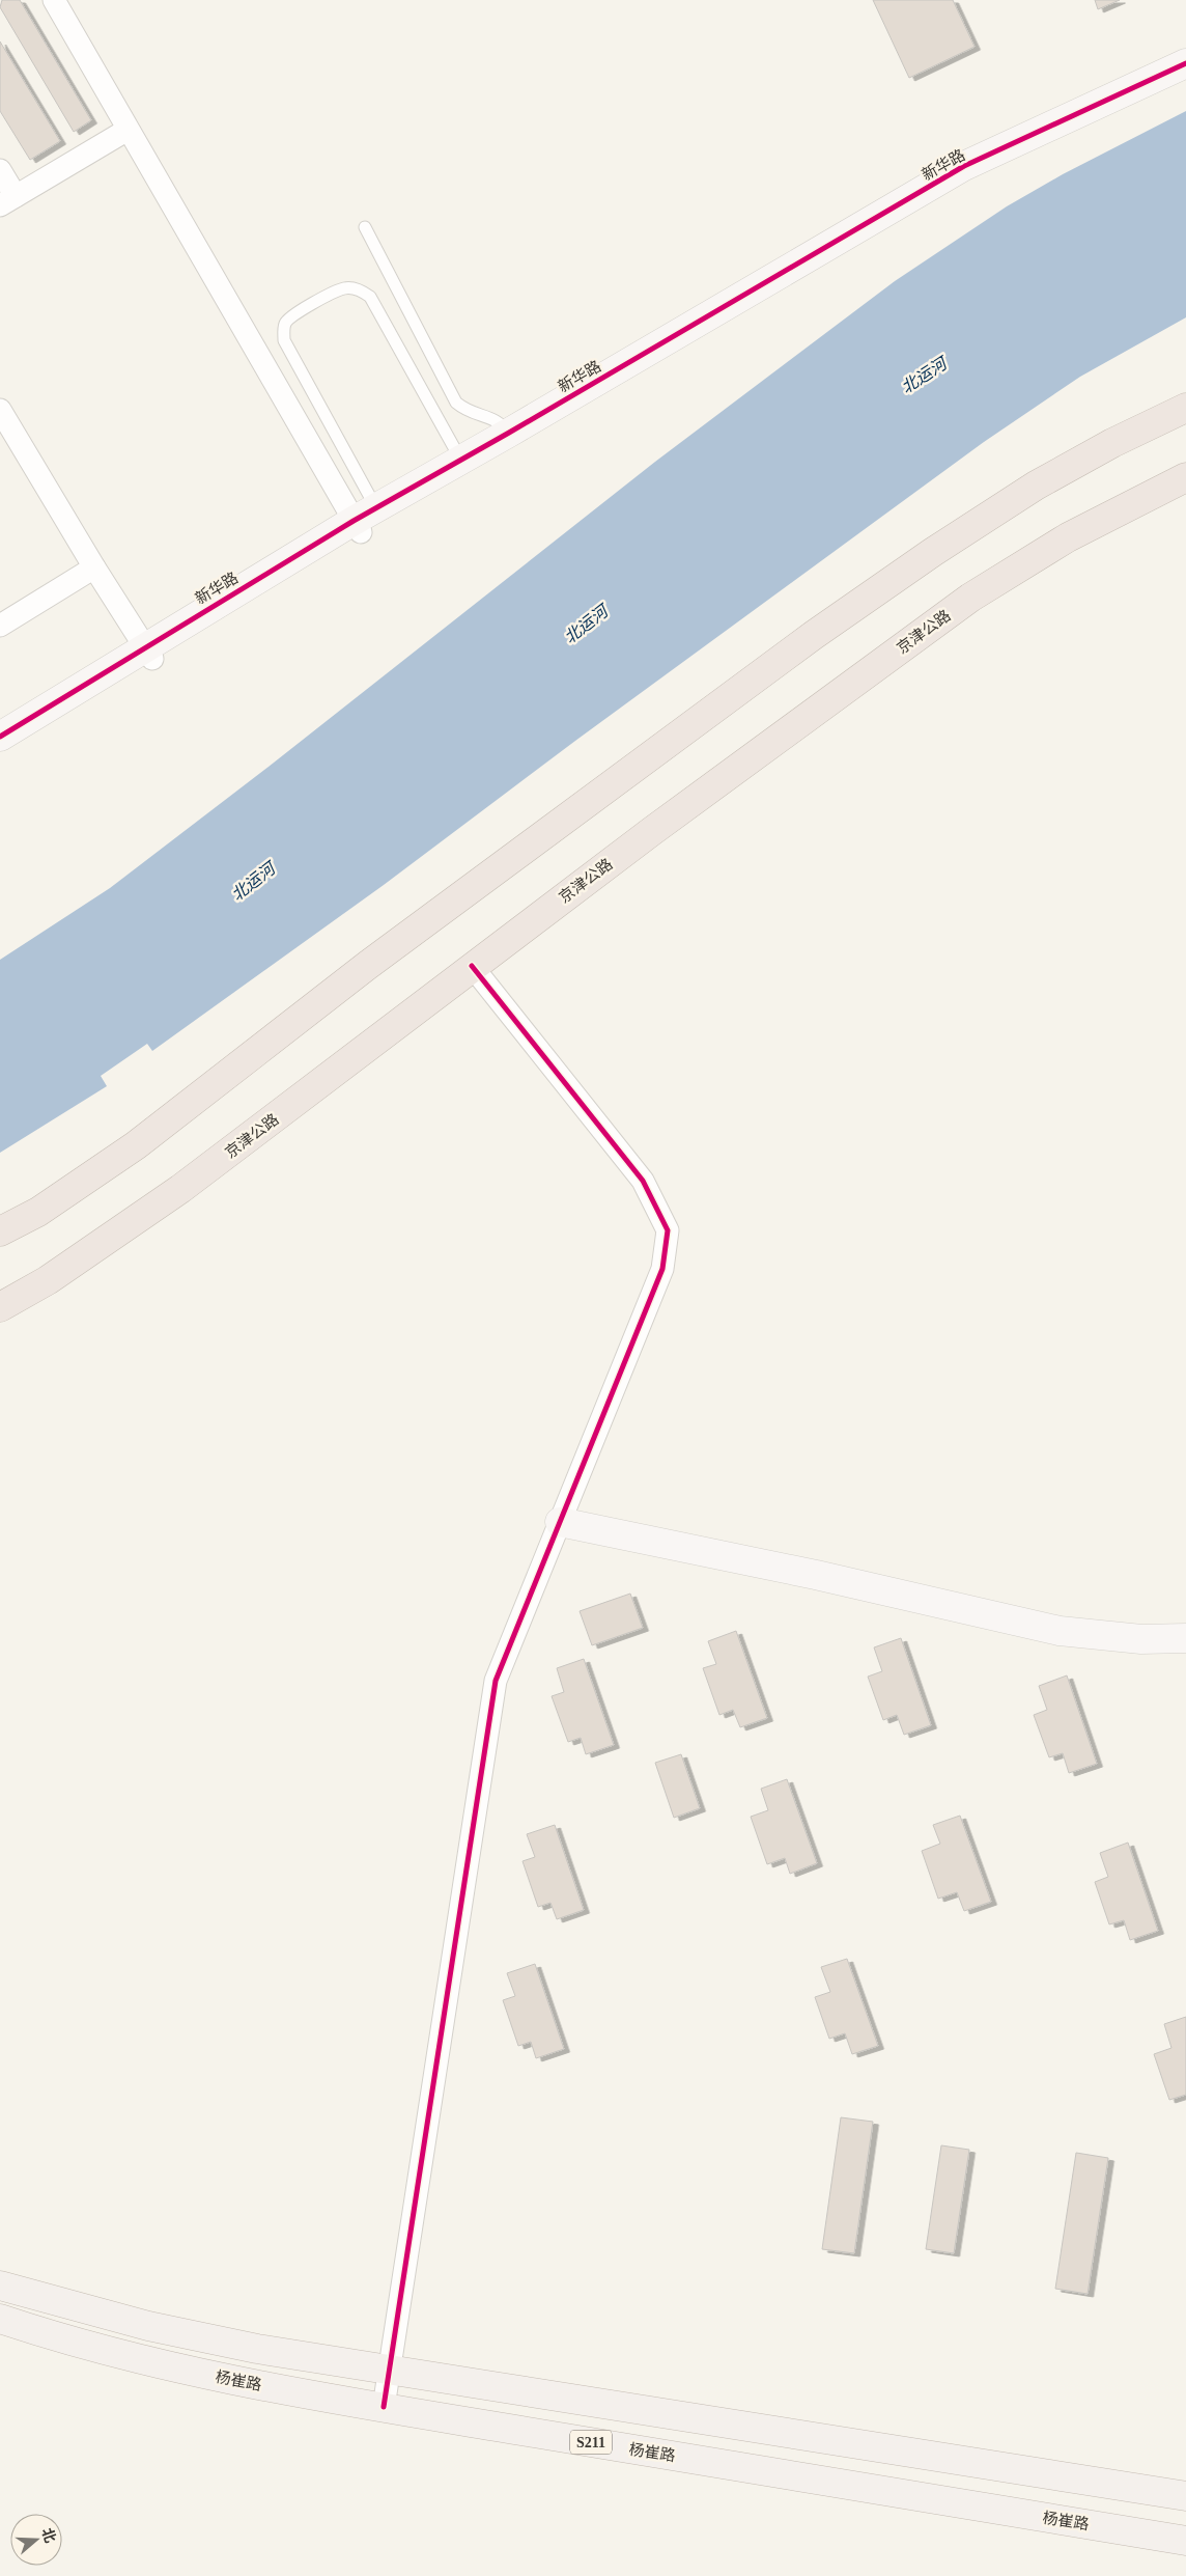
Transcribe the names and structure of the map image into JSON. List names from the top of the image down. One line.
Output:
{"streets":{"highway":["京津公路"],"main road":["杨崔路","S211"],"street":["新华路"]},"water":["北运河"],"north":"right"}
